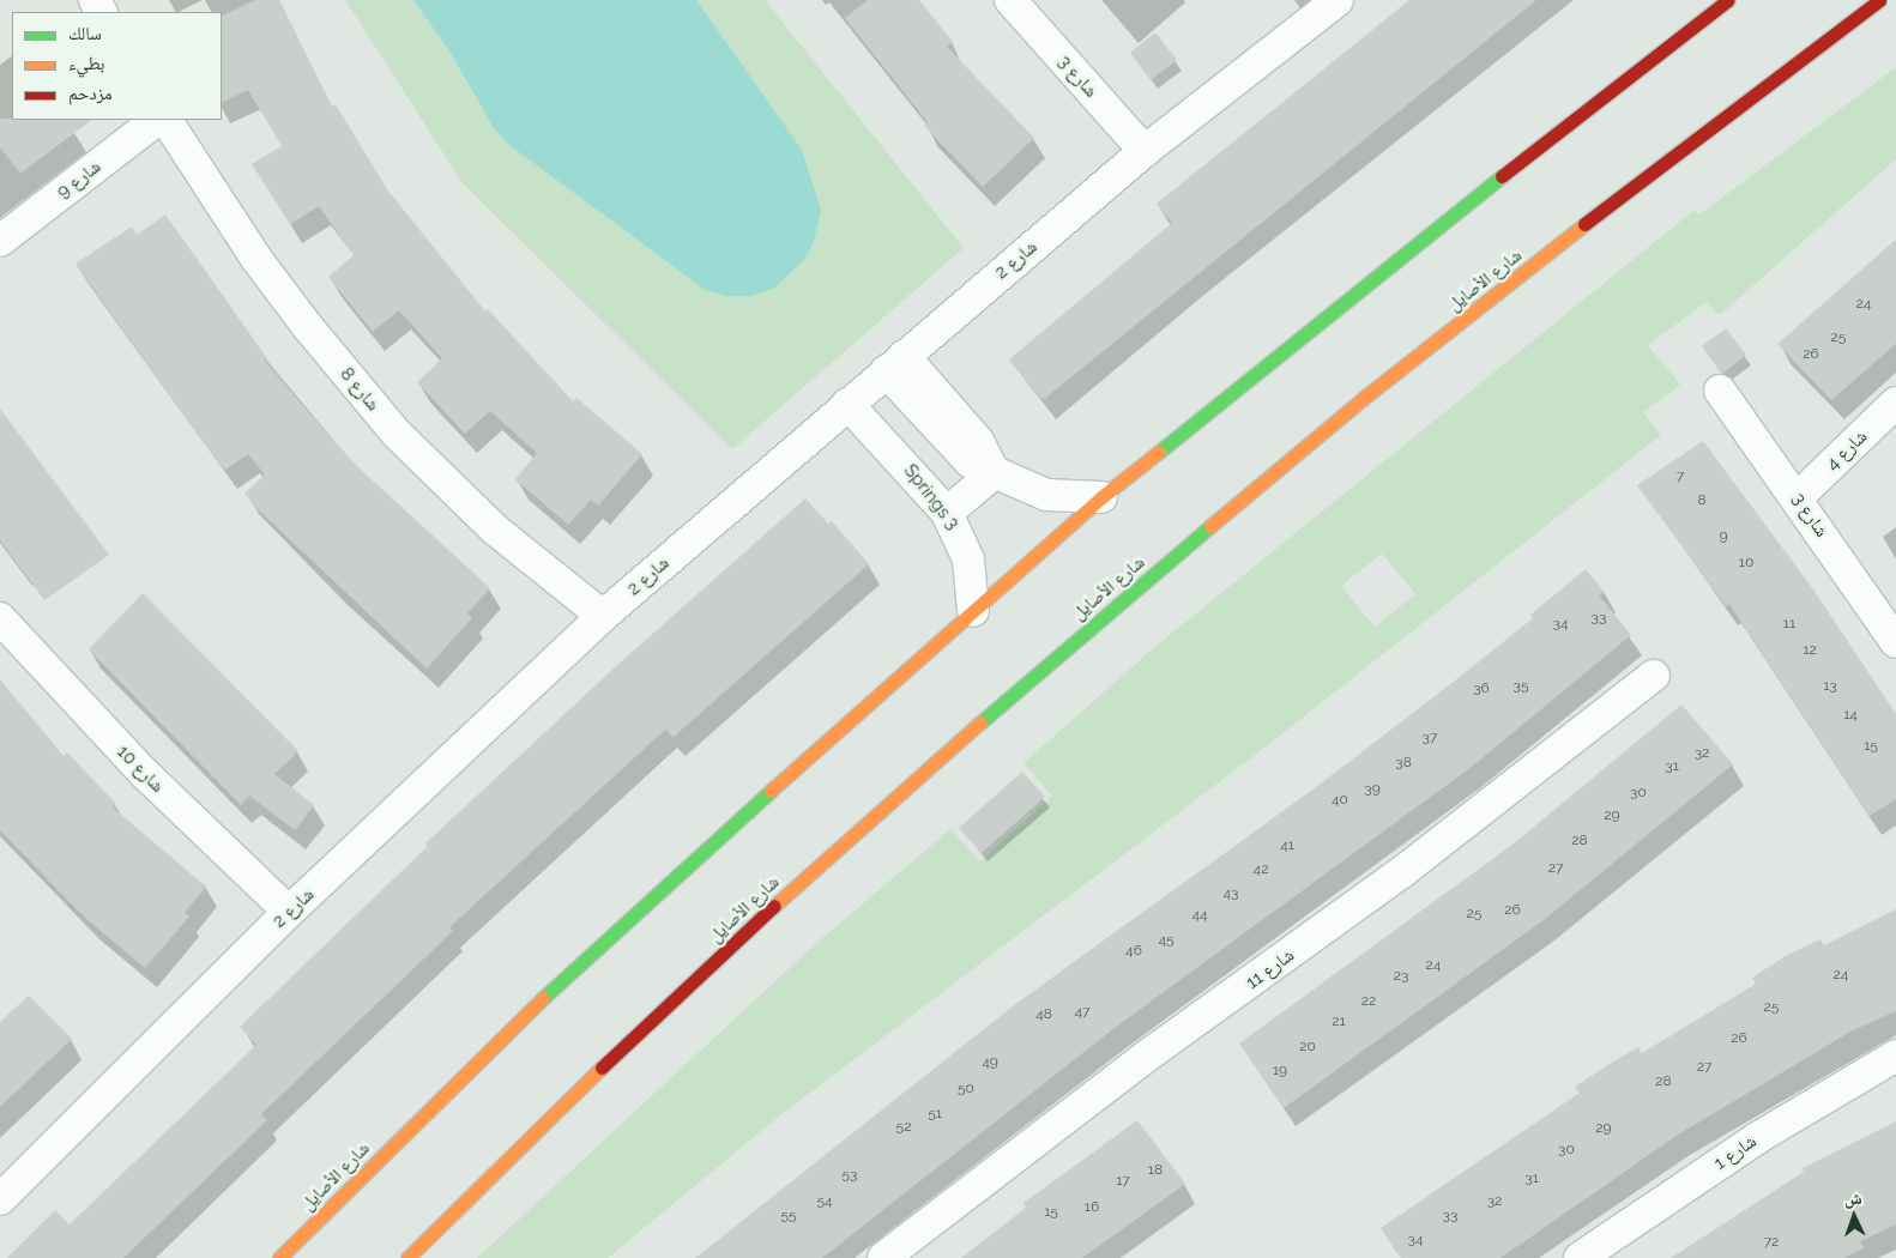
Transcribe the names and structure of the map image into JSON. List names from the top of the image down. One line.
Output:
{"streets":{"main road":["شارع الأصايل"],"street":["شارع 3","شارع 9","شارع 2","شارع 8","شارع 4","Springs 3","شارع 10","شارع 11","شارع 1"]},"crossings":[["شارع 3","شارع 2"],["شارع 3","شارع 4"],["شارع 2","شارع 8"],["شارع 2","Springs 3"],["شارع 2","شارع 10"],["شارع الأصايل","Springs 3"]],"house_numbers":["24","25","26","7","8","9","10","33","34","11","12","35","13","36","14","37","15","32","38","31","39","30","40","29","28","41","27","42","43","26","25","44","45","46","24","24","23","22","25","47","48","21","26","20","49","27","19","28","50","51","52","29","30","18","53","31","17","54","32","16","15","55","33","34","72"],"legend":["سالك","بطيء","مزدحم"],"north":"top"}
